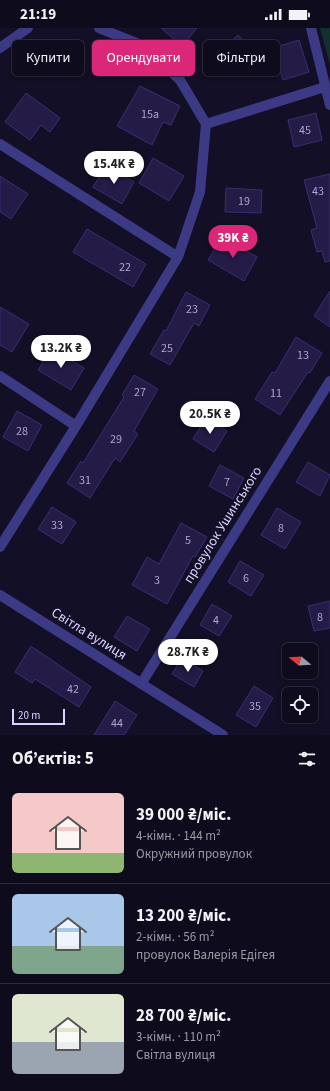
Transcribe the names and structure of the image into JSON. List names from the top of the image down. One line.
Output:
{"streets":{"street":["провулок Ушинського","Світла вулиця"]},"crossings":[["провулок Ушинського","Світла вулиця"]],"house_numbers":["15а","45","43","19","22","23","25","13","27","11","28","29","31","7","33","8","5","6","3","8","4","42","35","44"],"scale_bar":"20 m","north":"left","page":{"status":"21:19","chip":["Купити","Орендувати","Фільтри"],"price":["15.4K ₴","39K ₴","13.2K ₴","20.5K ₴","28.7K ₴"],"scale":"20 m","heading":"Об’єктів: 5","list":[{"name":"39 000 ₴/міс.","note":"4-кімн. · 144 m² · Окружний провулок"},{"name":"13 200 ₴/міс.","note":"2-кімн. · 56 m² · провулок Валерія Едігея"},{"name":"28 700 ₴/міс.","note":"3-кімн. · 110 m² · Світла вулиця"}]}}
